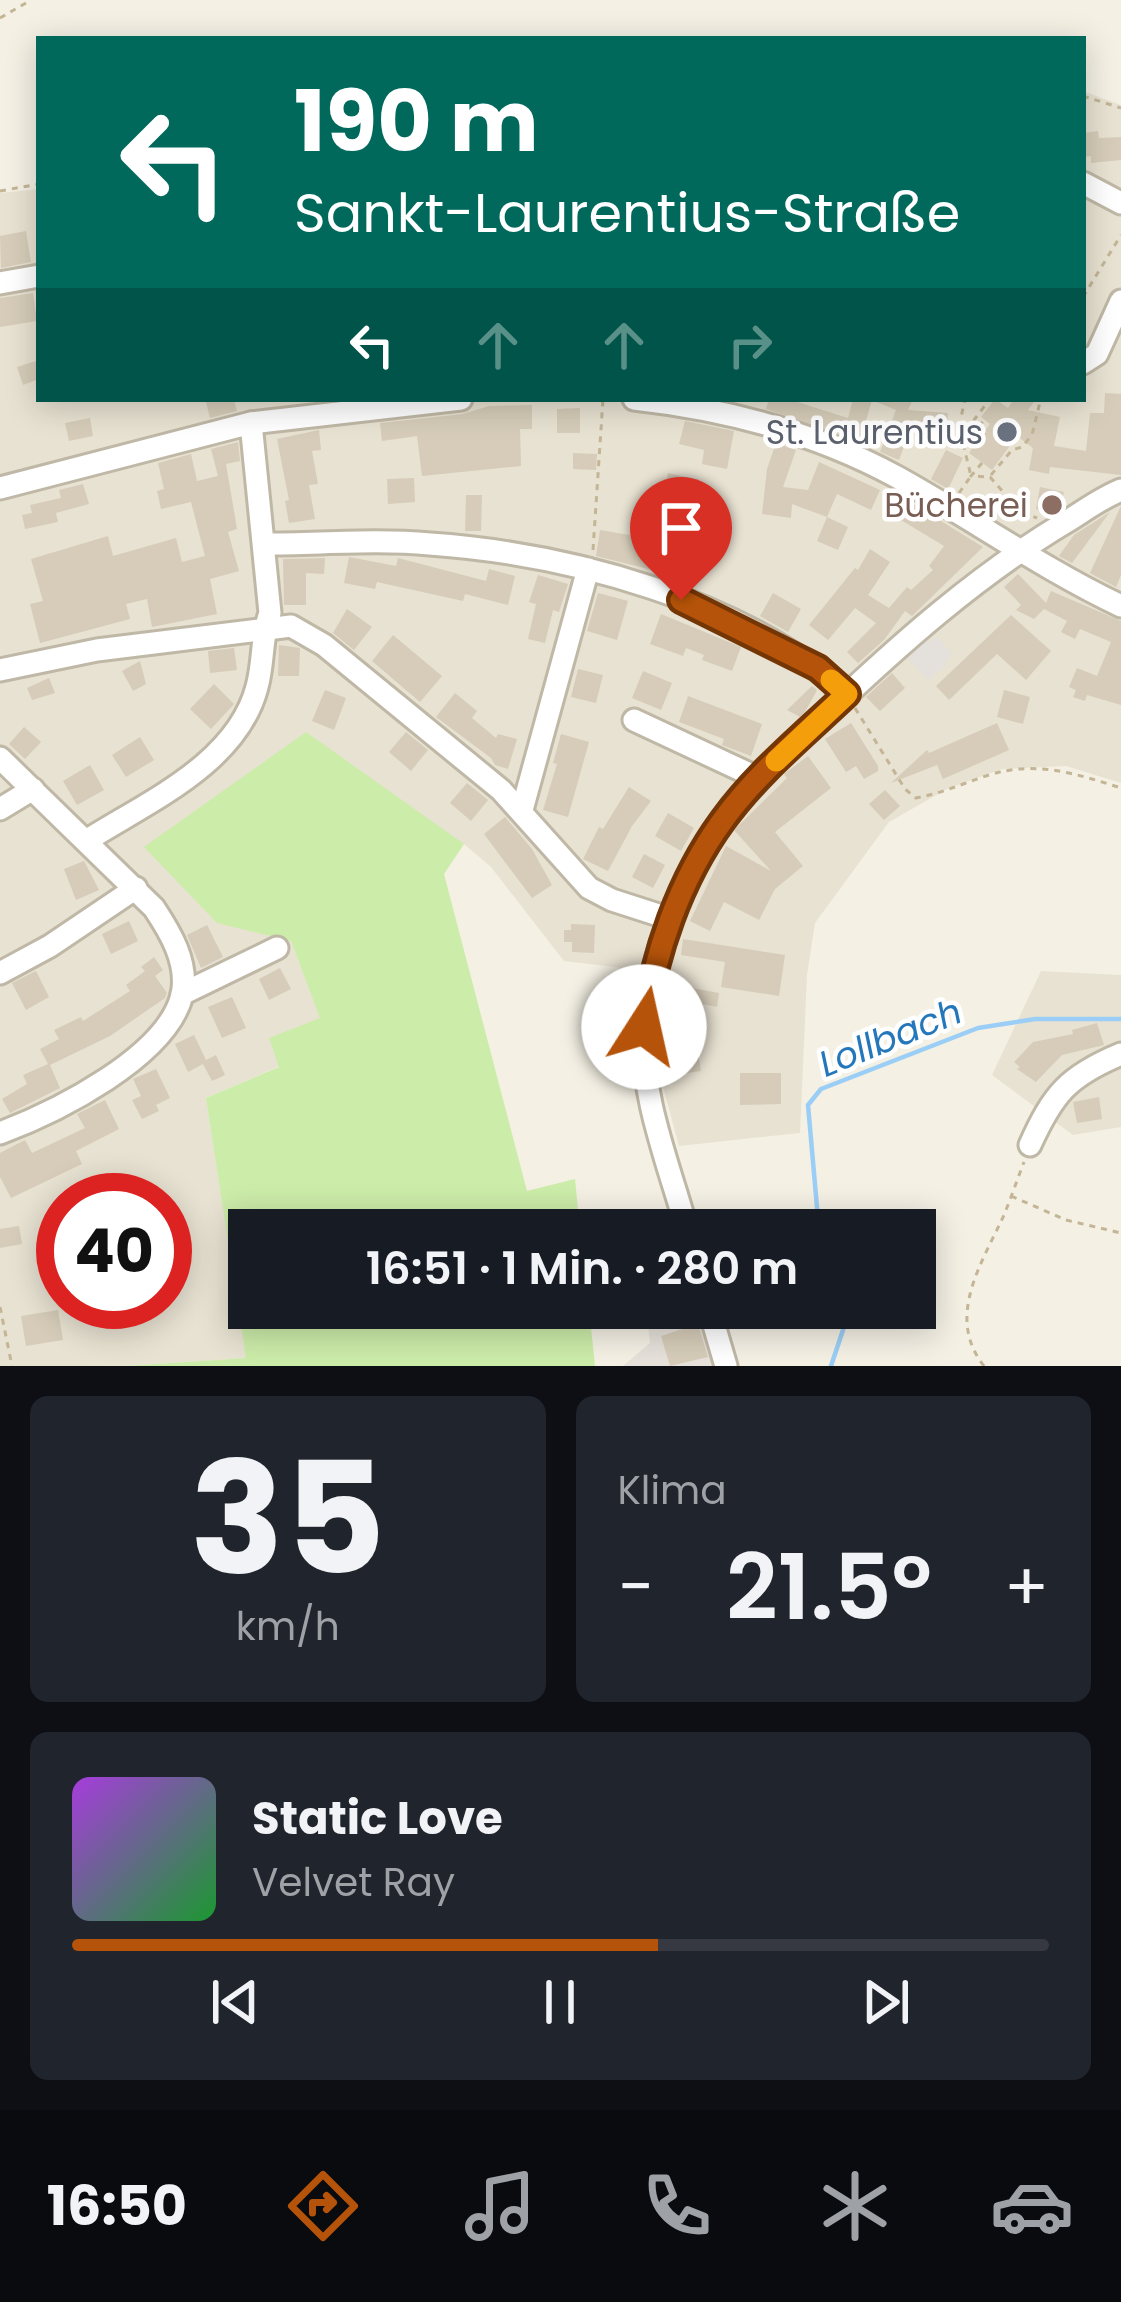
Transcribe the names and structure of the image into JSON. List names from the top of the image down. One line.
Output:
{"water":["Lollbach"],"places":["St. Laurentius","Bücherei"],"page":{"turn":["190 m","Sankt-Laurentius-Straße"],"limit":"40","trip":"16:51 · 1 Min. · 280 m","tile":[["35","km/h"],"Klima"],"heat":["−","21.5°","+"],"song":["Static Love","Velvet Ray"],"tabs":"16:50"}}
